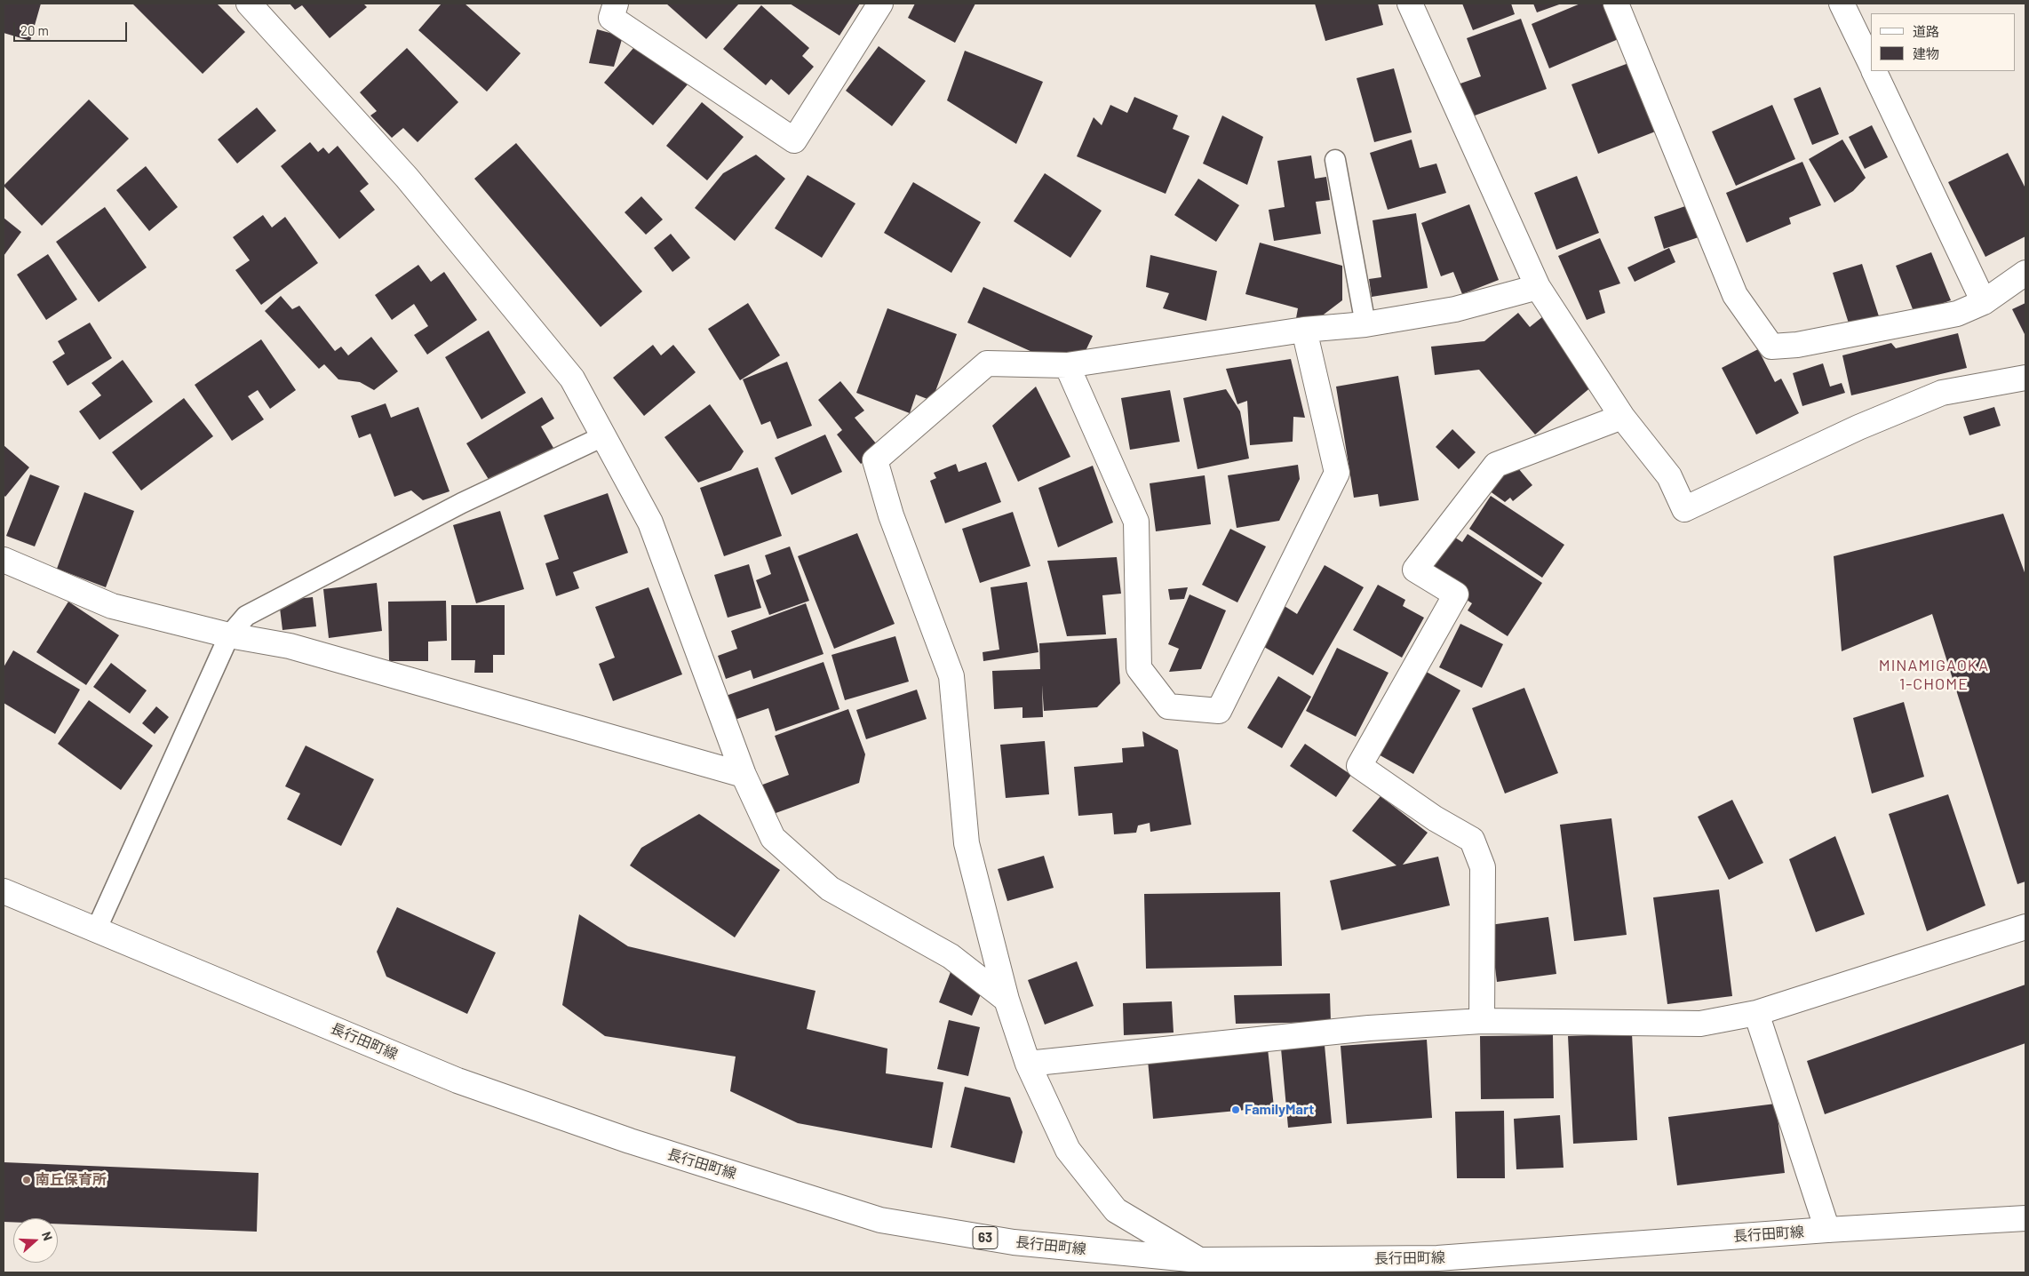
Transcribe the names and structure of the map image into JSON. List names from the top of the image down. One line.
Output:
{"streets":{"street":["長行田町線","63"]},"districts":["MINAMIGAOKA 1-CHOME"],"places":["FamilyMart","南丘保育所"],"legend":["道路","建物"],"scale_bar":"20 m","north":"right"}
